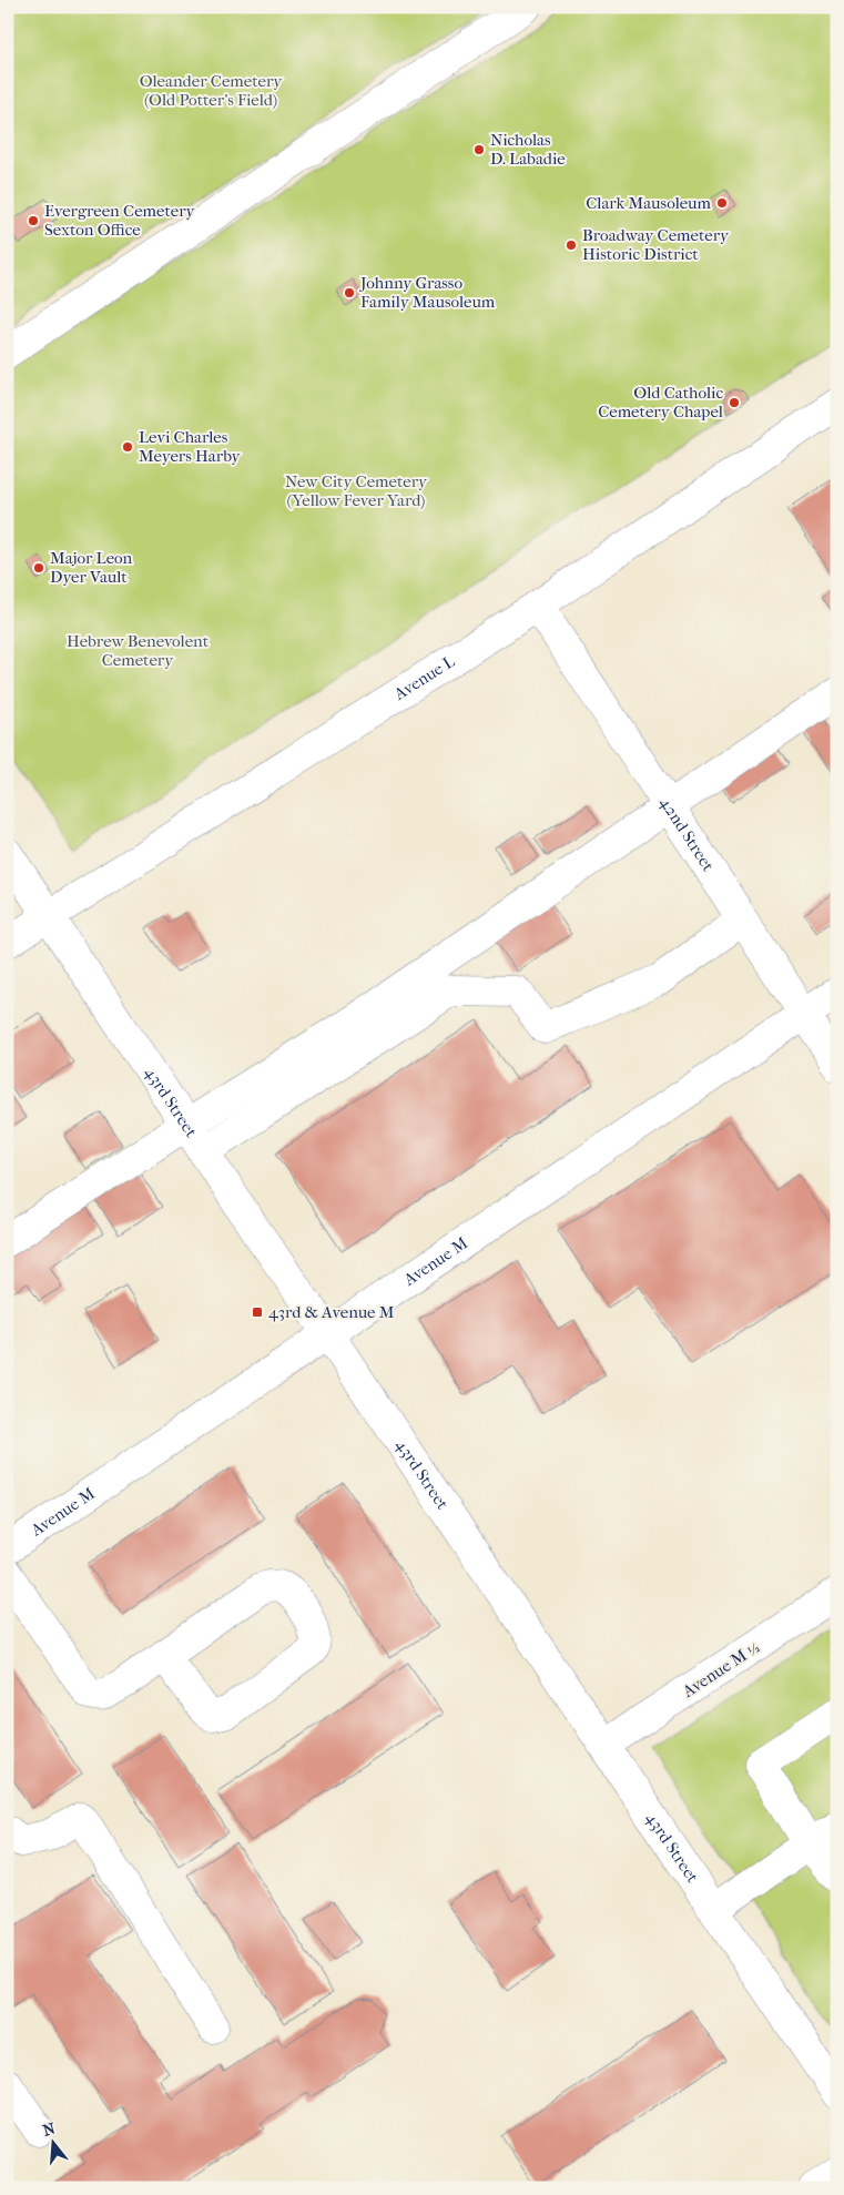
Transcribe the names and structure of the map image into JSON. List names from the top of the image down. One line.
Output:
{"streets":{"street":["Avenue L","42nd Street","43rd Street","Avenue M","Avenue M ½"]},"crossings":[["Avenue L","42nd Street"],["Avenue L","43rd Street"],["42nd Street","Avenue M"],["43rd Street","Avenue M"],["43rd Street","Avenue M ½"]],"parks":["Oleander Cemetery (Old Potter's Field)","New City Cemetery (Yellow Fever Yard)","Hebrew Benevolent Cemetery"],"places":{"other":["Nicholas D. Labadie","Clark Mausoleum","Evergreen Cemetery Sexton Office","Broadway Cemetery Historic District","Johnny Grasso Family Mausoleum","Old Catholic Cemetery Chapel","Levi Charles Meyers Harby","Major Leon Dyer Vault"],"transit":["43rd & Avenue M"]},"north":"top"}
